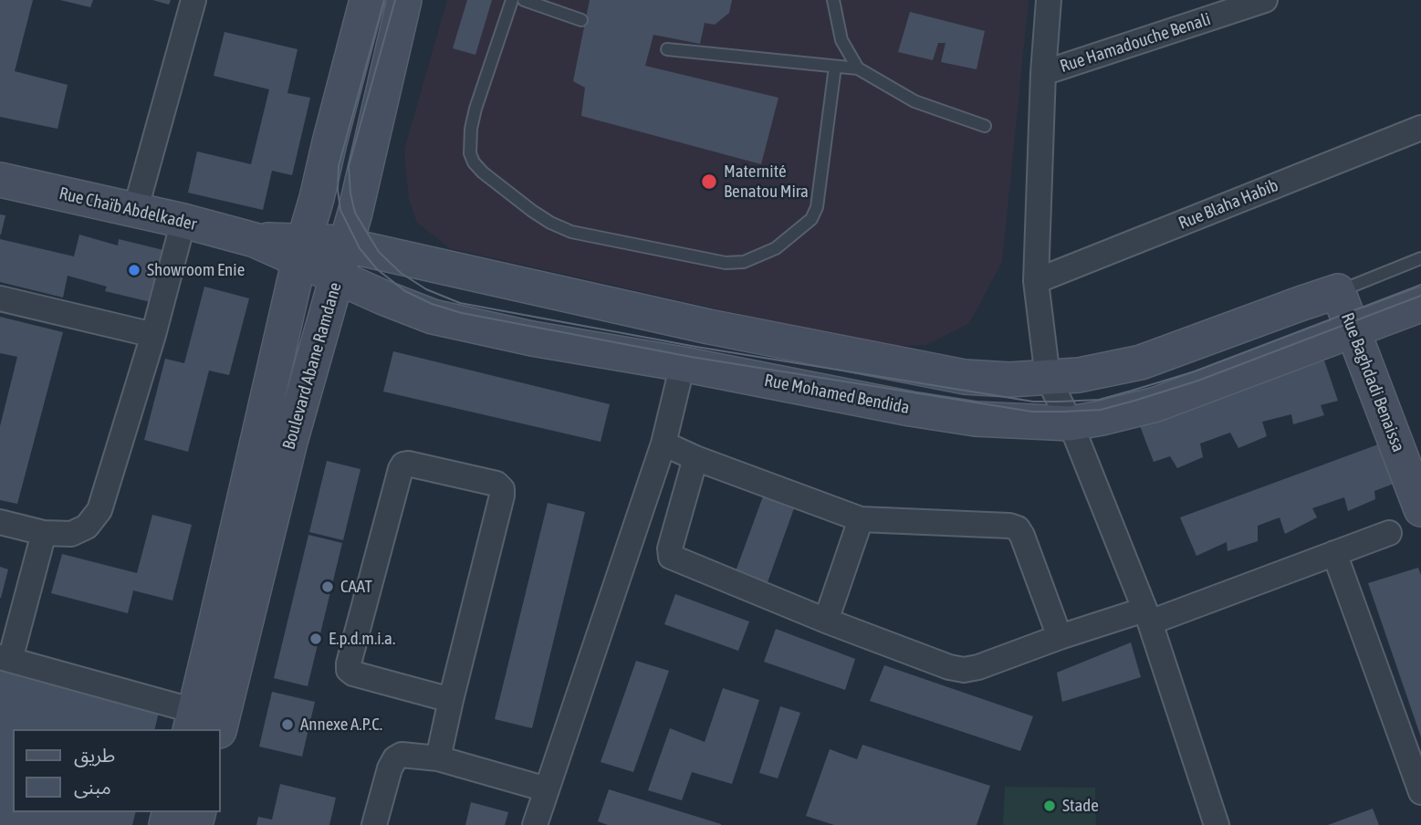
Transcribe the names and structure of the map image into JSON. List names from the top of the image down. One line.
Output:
{"streets":{"street":["Rue Hamadouche Benali","Rue Blaha Habib","Rue Chaïb Abdelkader","Boulevard Abane Ramdane","Rue Baghdadi Benaissa","Rue Mohamed Bendida"]},"crossings":[["Rue Chaïb Abdelkader","Boulevard Abane Ramdane"],["Rue Chaïb Abdelkader","Rue Baghdadi Benaissa"],["Rue Chaïb Abdelkader","Rue Mohamed Bendida"],["Boulevard Abane Ramdane","Rue Mohamed Bendida"],["Rue Baghdadi Benaissa","Rue Mohamed Bendida"]],"places":["Maternité Benatou Mira","Showroom Enie","CAAT","E.p.d.m.i.a.","Annexe A.P.C.","Stade"],"legend":["طريق","مبنى"]}
